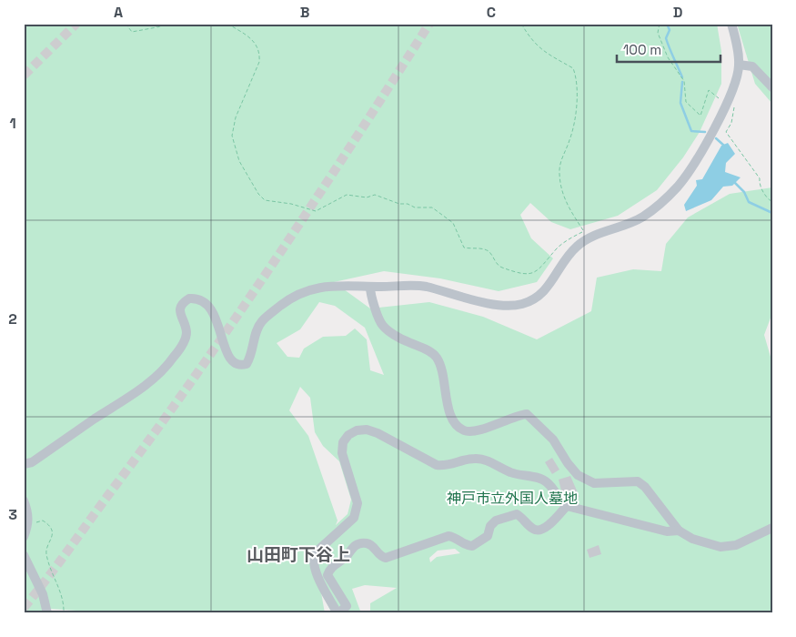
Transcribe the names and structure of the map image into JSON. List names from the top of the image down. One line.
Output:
{"districts":["山田町下谷上"],"parks":["神戸市立外国人墓地"],"scale_bar":"100 m","grid":{"columns":["A","B","C","D"],"rows":["1","2","3"]}}
